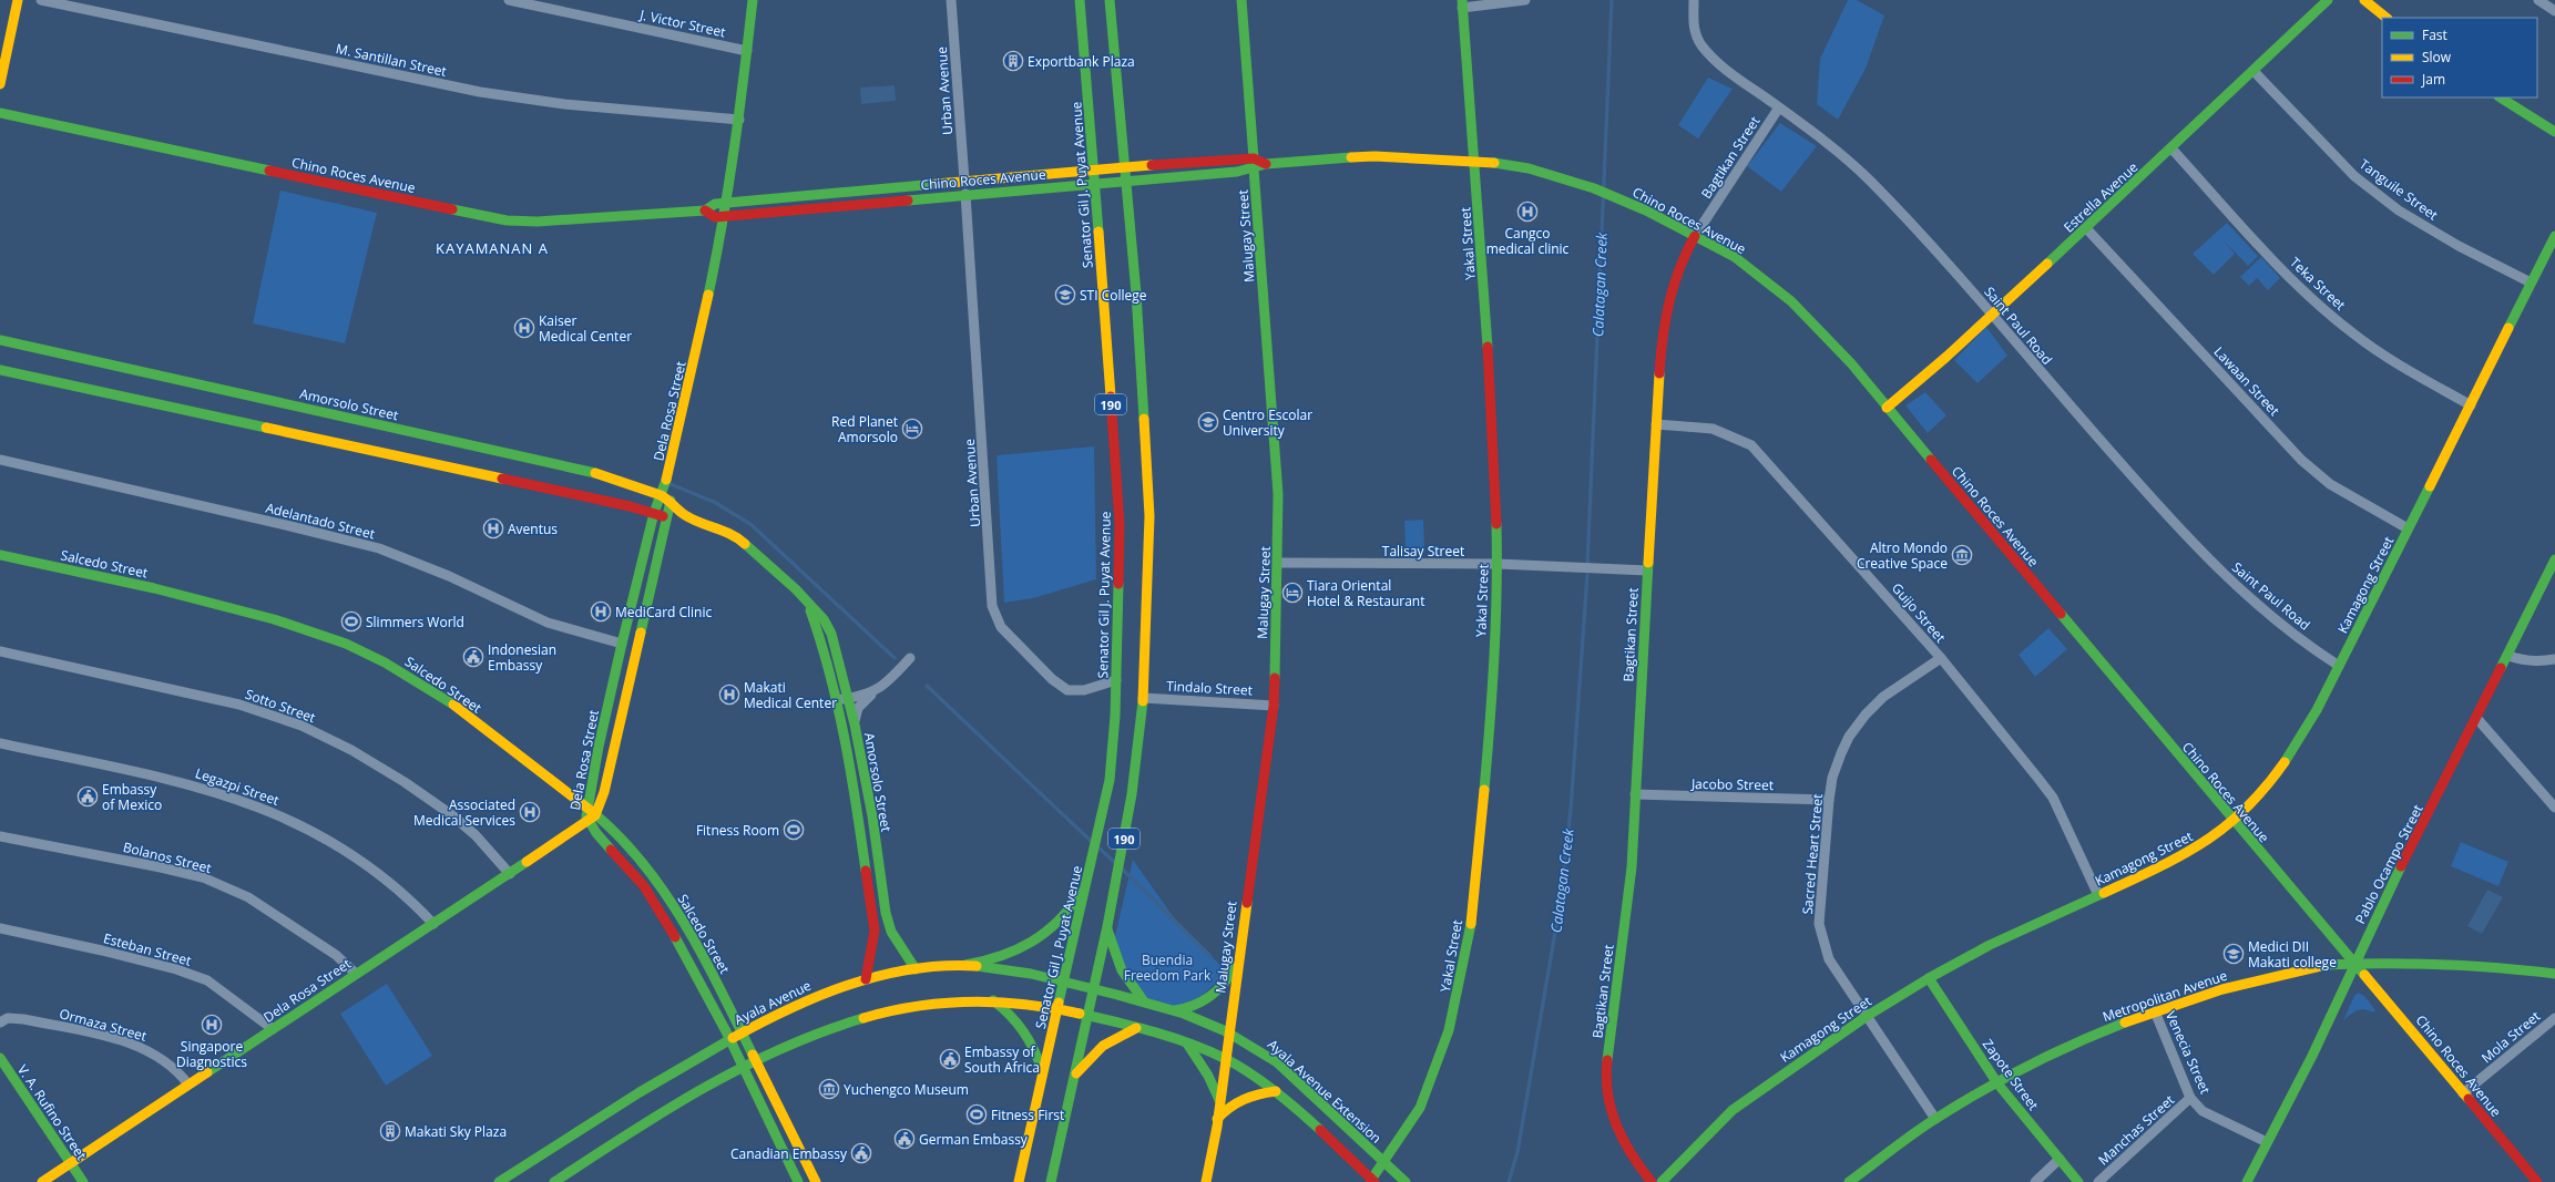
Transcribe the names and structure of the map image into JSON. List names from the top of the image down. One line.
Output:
{"streets":{"street":["J. Victor Street","M. Santillan Street","Urban Avenue","Bagtikan Street","Chino Roces Avenue","Senator Gil J. Puyat Avenue","Tanguile Street","Estrella Avenue","Malugay Street","Yakal Street","Teka Street","Saint Paul Road","Lawaan Street","Amorsolo Street","190","Dela Rosa Street","Adelantado Street","Talisay Street","Salcedo Street","Kamagong Street","Guijo Street","Tindalo Street","Sotto Street","Jacobo Street","Legazpi Street","Sacred Heart Street","Bolanos Street","Pablo Ocampo Street","Esteban Street","Metropolitan Avenue","Ayala Avenue","Ormaza Street","Mola Street","Venecia Street","Zapote Street","Ayala Avenue Extension","V. A. Rufino Street","Manchas Street"]},"crossings":[["J. Victor Street","Dela Rosa Street"],["M. Santillan Street","Dela Rosa Street"],["Urban Avenue","Chino Roces Avenue"],["Urban Avenue","Senator Gil J. Puyat Avenue"],["Bagtikan Street","Chino Roces Avenue"],["Bagtikan Street","Saint Paul Road"],["Bagtikan Street","Talisay Street"],["Bagtikan Street","Guijo Street"],["Bagtikan Street","Jacobo Street"],["Chino Roces Avenue","Senator Gil J. Puyat Avenue"],["Chino Roces Avenue","Estrella Avenue"],["Chino Roces Avenue","Malugay Street"],["Chino Roces Avenue","Yakal Street"],["Chino Roces Avenue","190"],["Chino Roces Avenue","Dela Rosa Street"],["Chino Roces Avenue","Kamagong Street"],["Chino Roces Avenue","Pablo Ocampo Street"],["Chino Roces Avenue","Metropolitan Avenue"],["Chino Roces Avenue","Mola Street"],["Senator Gil J. Puyat Avenue","Ayala Avenue"],["Tanguile Street","Estrella Avenue"],["Tanguile Street","Kamagong Street"],["Estrella Avenue","Teka Street"],["Estrella Avenue","Saint Paul Road"],["Estrella Avenue","Lawaan Street"],["Malugay Street","Talisay Street"],["Malugay Street","Tindalo Street"],["Malugay Street","Ayala Avenue Extension"],["Yakal Street","Talisay Street"],["Yakal Street","Ayala Avenue Extension"],["Teka Street","Kamagong Street"],["Saint Paul Road","Kamagong Street"],["Lawaan Street","Kamagong Street"],["Amorsolo Street","Dela Rosa Street"],["Amorsolo Street","Ayala Avenue"],["190","Tindalo Street"],["190","Ayala Avenue"],["190","Ayala Avenue Extension"],["Dela Rosa Street","Adelantado Street"],["Dela Rosa Street","Salcedo Street"],["Dela Rosa Street","Sotto Street"],["Dela Rosa Street","Legazpi Street"],["Dela Rosa Street","Bolanos Street"],["Dela Rosa Street","Esteban Street"],["Dela Rosa Street","Ormaza Street"],["Dela Rosa Street","V. A. Rufino Street"],["Salcedo Street","Ayala Avenue"],["Kamagong Street","Guijo Street"],["Kamagong Street","Sacred Heart Street"],["Kamagong Street","Zapote Street"],["Guijo Street","Sacred Heart Street"],["Jacobo Street","Sacred Heart Street"],["Sacred Heart Street","Metropolitan Avenue"],["Pablo Ocampo Street","Metropolitan Avenue"],["Pablo Ocampo Street","Venecia Street"],["Metropolitan Avenue","Venecia Street"],["Metropolitan Avenue","Zapote Street"],["Ayala Avenue","Ayala Avenue Extension"],["Venecia Street","Manchas Street"]],"districts":["KAYAMANAN A"],"water":["Calatagan Creek"],"parks":["Buendia Freedom Park"],"places":{"building":["Exportbank Plaza","Makati Sky Plaza"],"hospital":["Cangco medical clinic","Kaiser Medical Center","Aventus","MediCard Clinic","Makati Medical Center","Associated Medical Services","Singapore Diagnostics"],"school or university":["STI College","Centro Escolar University","Medici DII Makati college"],"hotel":["Red Planet Amorsolo","Tiara Oriental Hotel & Restaurant"],"museum":["Altro Mondo Creative Space","Yuchengco Museum"],"sports":["Slimmers World","Fitness Room","Fitness First"],"public building":["Indonesian Embassy","Embassy of Mexico","Embassy of South Africa","German Embassy","Canadian Embassy"]},"legend":["Fast","Slow","Jam"]}
